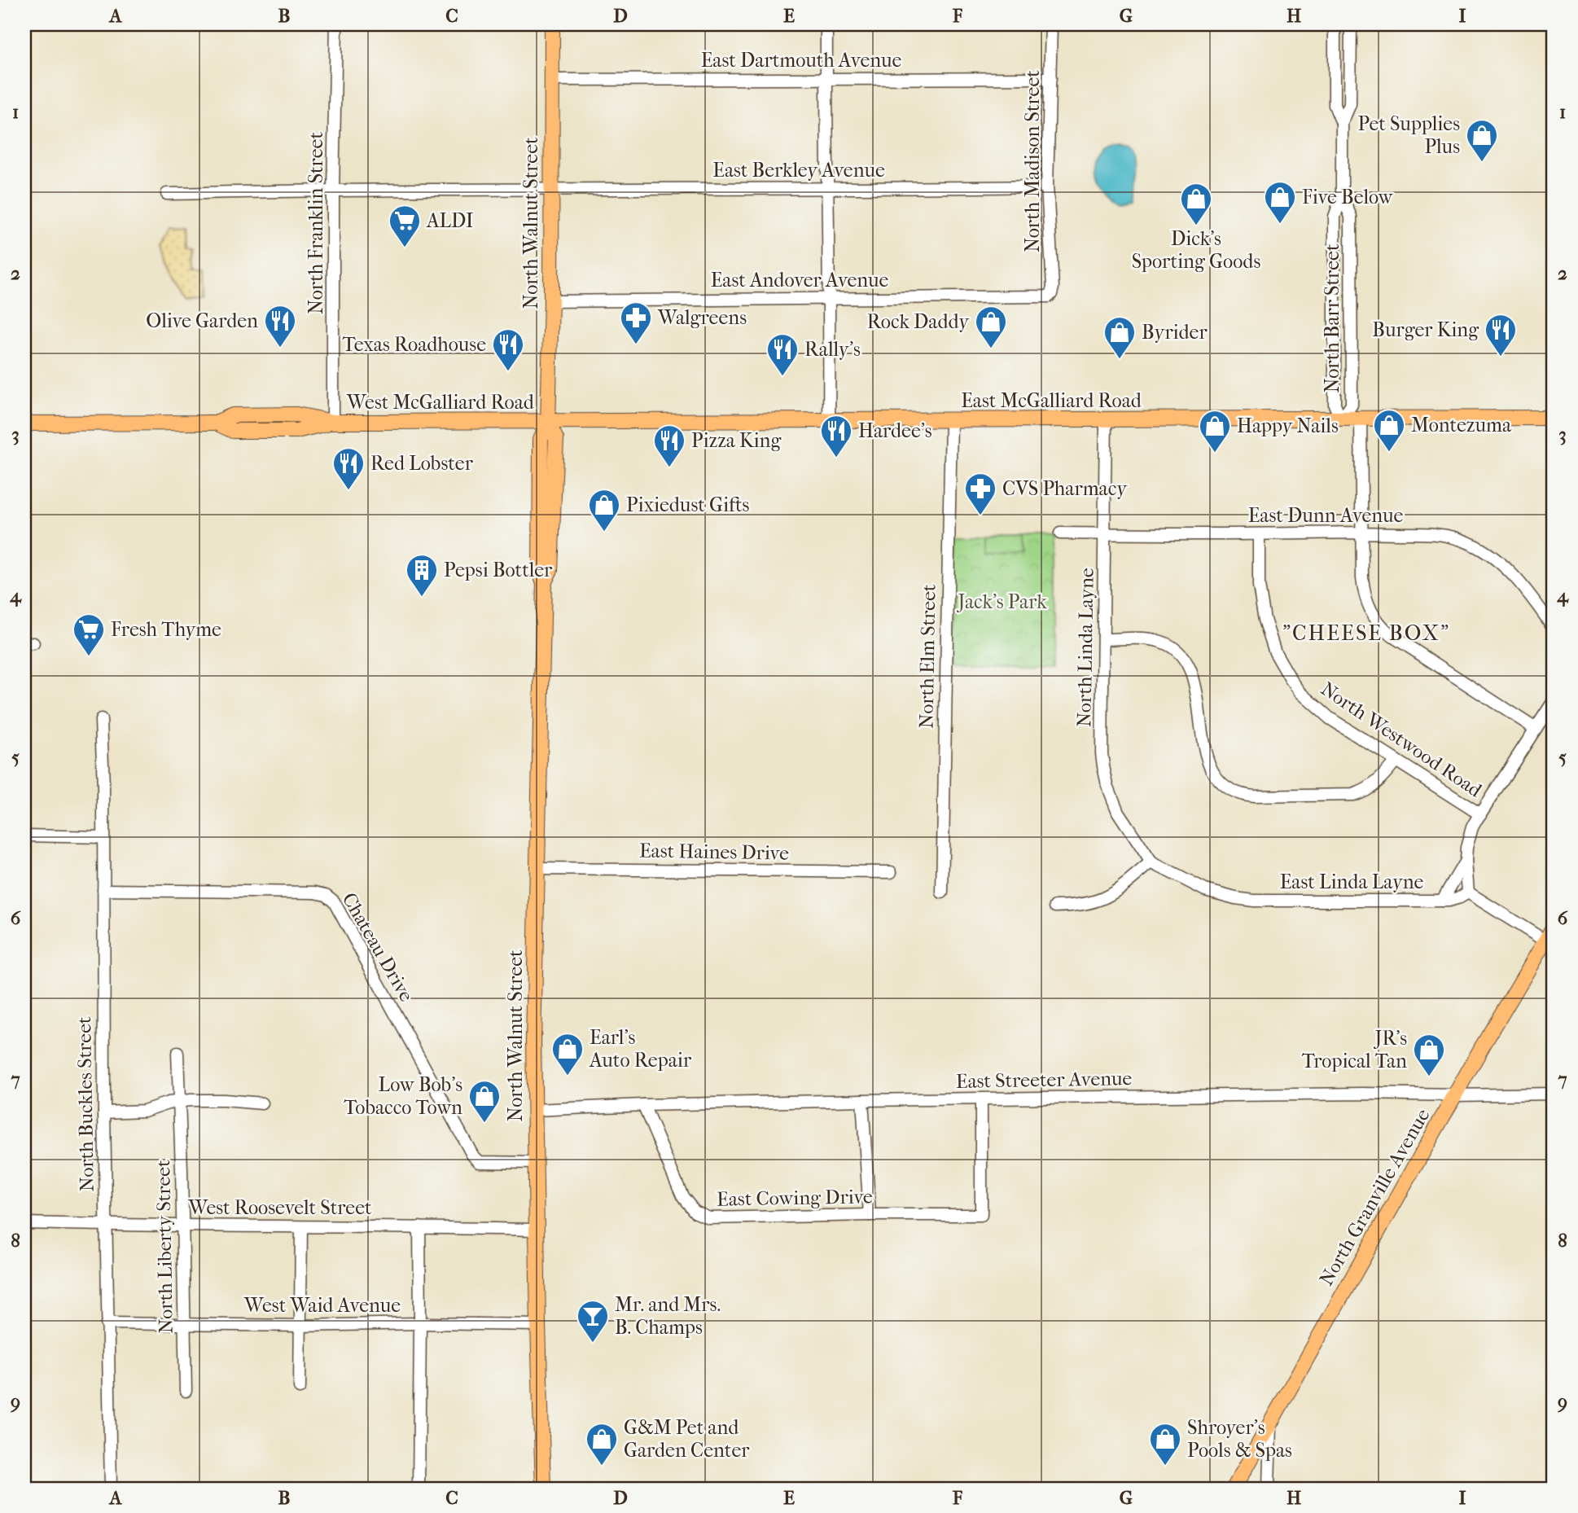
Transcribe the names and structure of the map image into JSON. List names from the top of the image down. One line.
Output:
{"streets":{"main road":["North Walnut Street","East McGalliard Road","West McGalliard Road","North Granville Avenue"],"street":["East Dartmouth Avenue","North Madison Street","East Berkley Avenue","North Franklin Street","East Andover Avenue","North Barr Street","East Dunn Avenue","North Linda Layne","North Elm Street","North Westwood Road","East Haines Drive","East Linda Layne","Chateau Drive","East Streeter Avenue","North Buckles Street","East Cowing Drive","West Roosevelt Street","North Liberty Street","West Waid Avenue"]},"crossings":[["East Dartmouth Avenue","North Madison Street"],["East Dartmouth Avenue","North Walnut Street"],["North Madison Street","East Berkley Avenue"],["North Madison Street","East Andover Avenue"],["East Berkley Avenue","North Franklin Street"],["East Berkley Avenue","North Walnut Street"],["North Franklin Street","West McGalliard Road"],["North Walnut Street","East Andover Avenue"],["North Walnut Street","East McGalliard Road"],["North Walnut Street","West McGalliard Road"],["North Walnut Street","East Haines Drive"],["North Walnut Street","Chateau Drive"],["North Walnut Street","East Streeter Avenue"],["North Walnut Street","West Roosevelt Street"],["North Walnut Street","West Waid Avenue"],["North Barr Street","East McGalliard Road"],["East McGalliard Road","West McGalliard Road"],["East McGalliard Road","North Linda Layne"],["East McGalliard Road","North Elm Street"],["East Dunn Avenue","North Linda Layne"],["East Dunn Avenue","North Westwood Road"],["North Linda Layne","East Linda Layne"],["Chateau Drive","North Buckles Street"],["East Streeter Avenue","North Granville Avenue"],["East Streeter Avenue","East Cowing Drive"],["North Buckles Street","West Roosevelt Street"],["North Buckles Street","West Waid Avenue"],["West Roosevelt Street","North Liberty Street"],["North Liberty Street","West Waid Avenue"]],"districts":["\"CHEESE BOX\""],"parks":["Jack's Park"],"places":{"shop":["Pet Supplies Plus","Five Below","Dick's Sporting Goods","Rock Daddy","Byrider","Montezuma","Happy Nails","Pixiedust Gifts","Earl's Auto Repair","JR's Tropical Tan","Low Bob's Tobacco Town","G&M Pet and Garden Center","Shroyer's Pools & Spas"],"supermarket":["ALDI","Fresh Thyme"],"pharmacy":["Walgreens","CVS Pharmacy"],"restaurant":["Olive Garden","Burger King","Texas Roadhouse","Rally's","Hardee's","Pizza King","Red Lobster"],"building":["Pepsi Bottler"],"bar":["Mr. and Mrs. B. Champs"]},"grid":{"columns":["A","B","C","D","E","F","G","H","I"],"rows":["1","2","3","4","5","6","7","8","9"]}}
